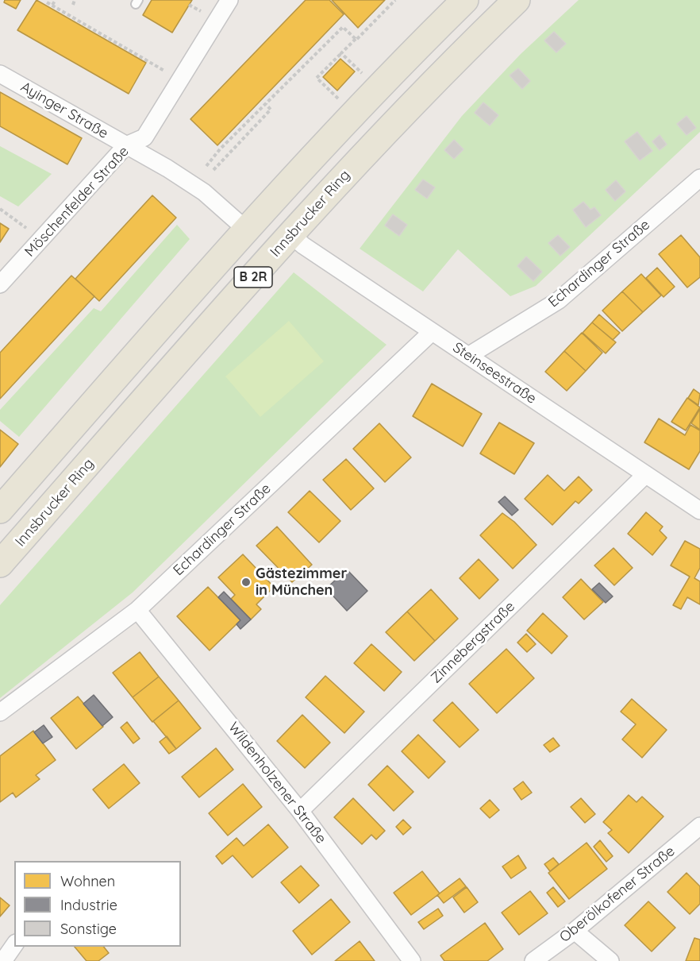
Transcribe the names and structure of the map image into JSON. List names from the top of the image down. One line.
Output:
{"streets":{"main road":["Innsbrucker Ring","B 2R"],"street":["Ayinger Straße","Möschenfelder Straße","Echardinger Straße","Steinseestraße","Zinnebergstraße","Wildenholzener Straße","Oberölkofener Straße"]},"crossings":[["Ayinger Straße","Möschenfelder Straße"],["Ayinger Straße","B 2R"],["Innsbrucker Ring","Steinseestraße"],["Echardinger Straße","Steinseestraße"],["Echardinger Straße","Wildenholzener Straße"],["Steinseestraße","Zinnebergstraße"],["Zinnebergstraße","Wildenholzener Straße"]],"places":["Gästezimmer in München"],"legend":["Wohnen","Industrie","Sonstige"]}
